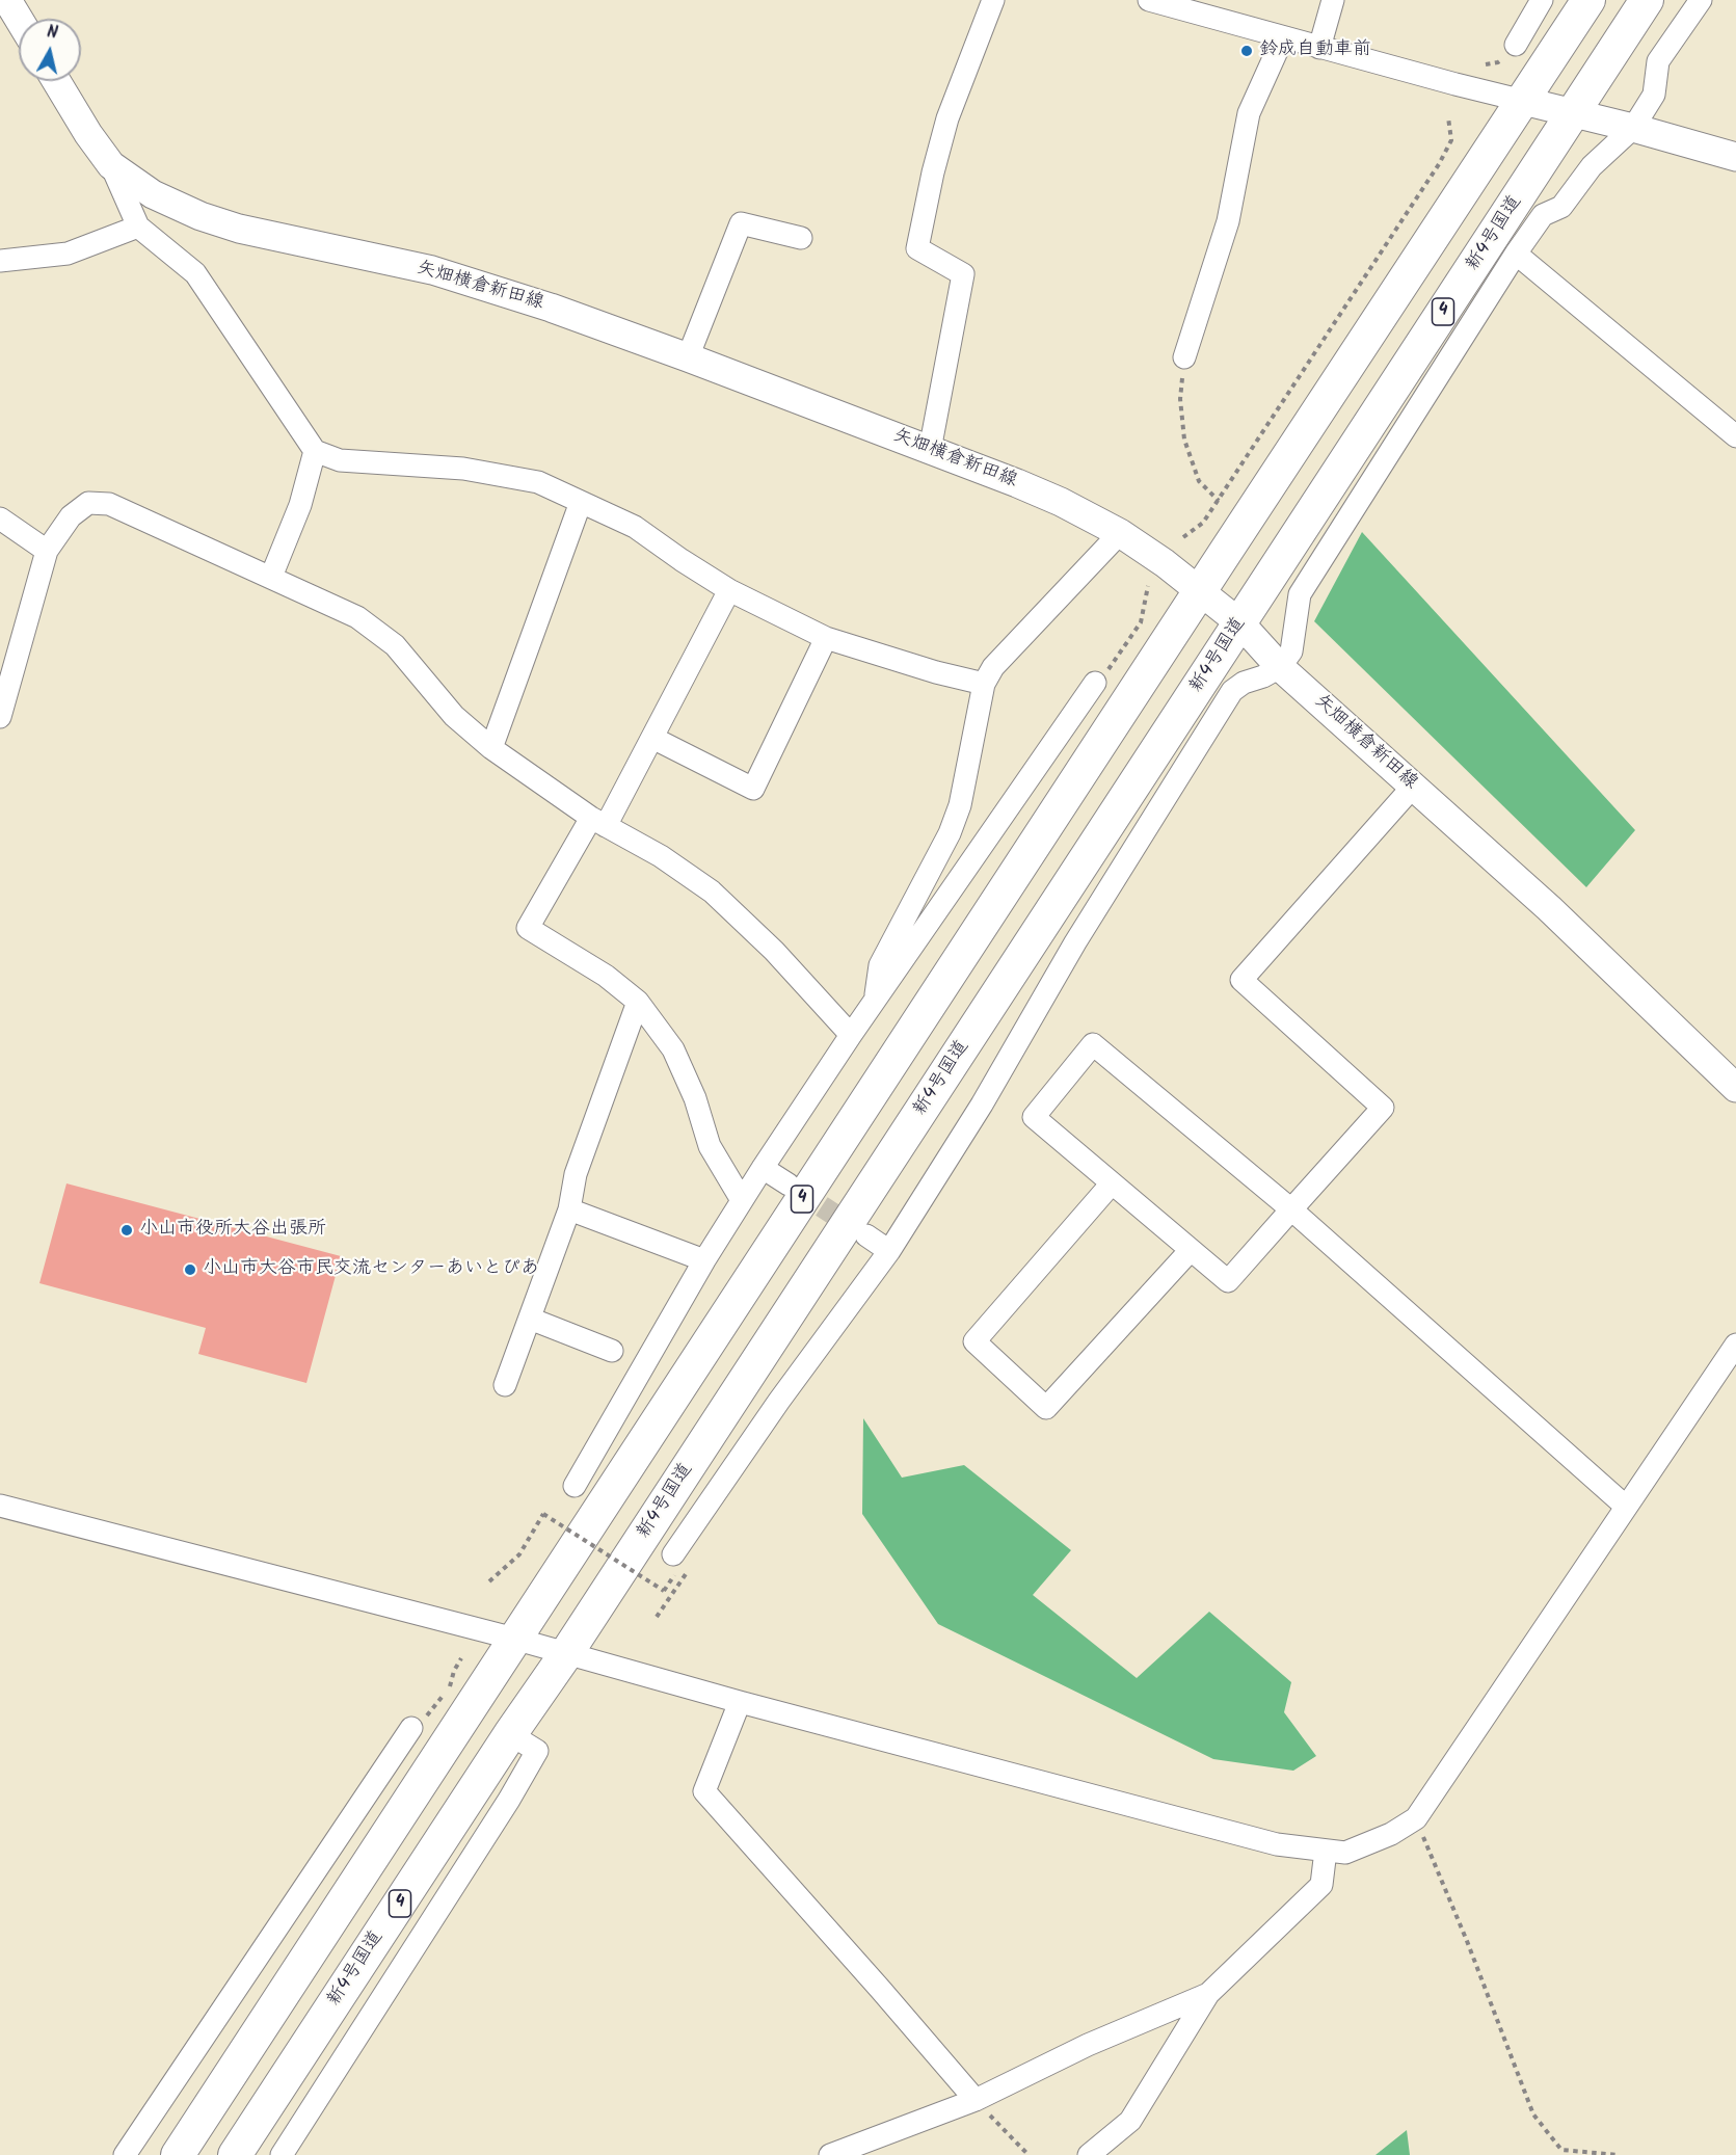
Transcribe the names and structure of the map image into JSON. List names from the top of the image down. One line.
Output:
{"streets":{"highway":["新4号国道","4"],"main road":["矢畑横倉新田線"]},"crossings":[["新4号国道","矢畑横倉新田線"],["矢畑横倉新田線","4"]],"places":["鈴成自動車前","小山市役所大谷出張所","小山市大谷市民交流センターあいとぴあ"],"north":"top"}
